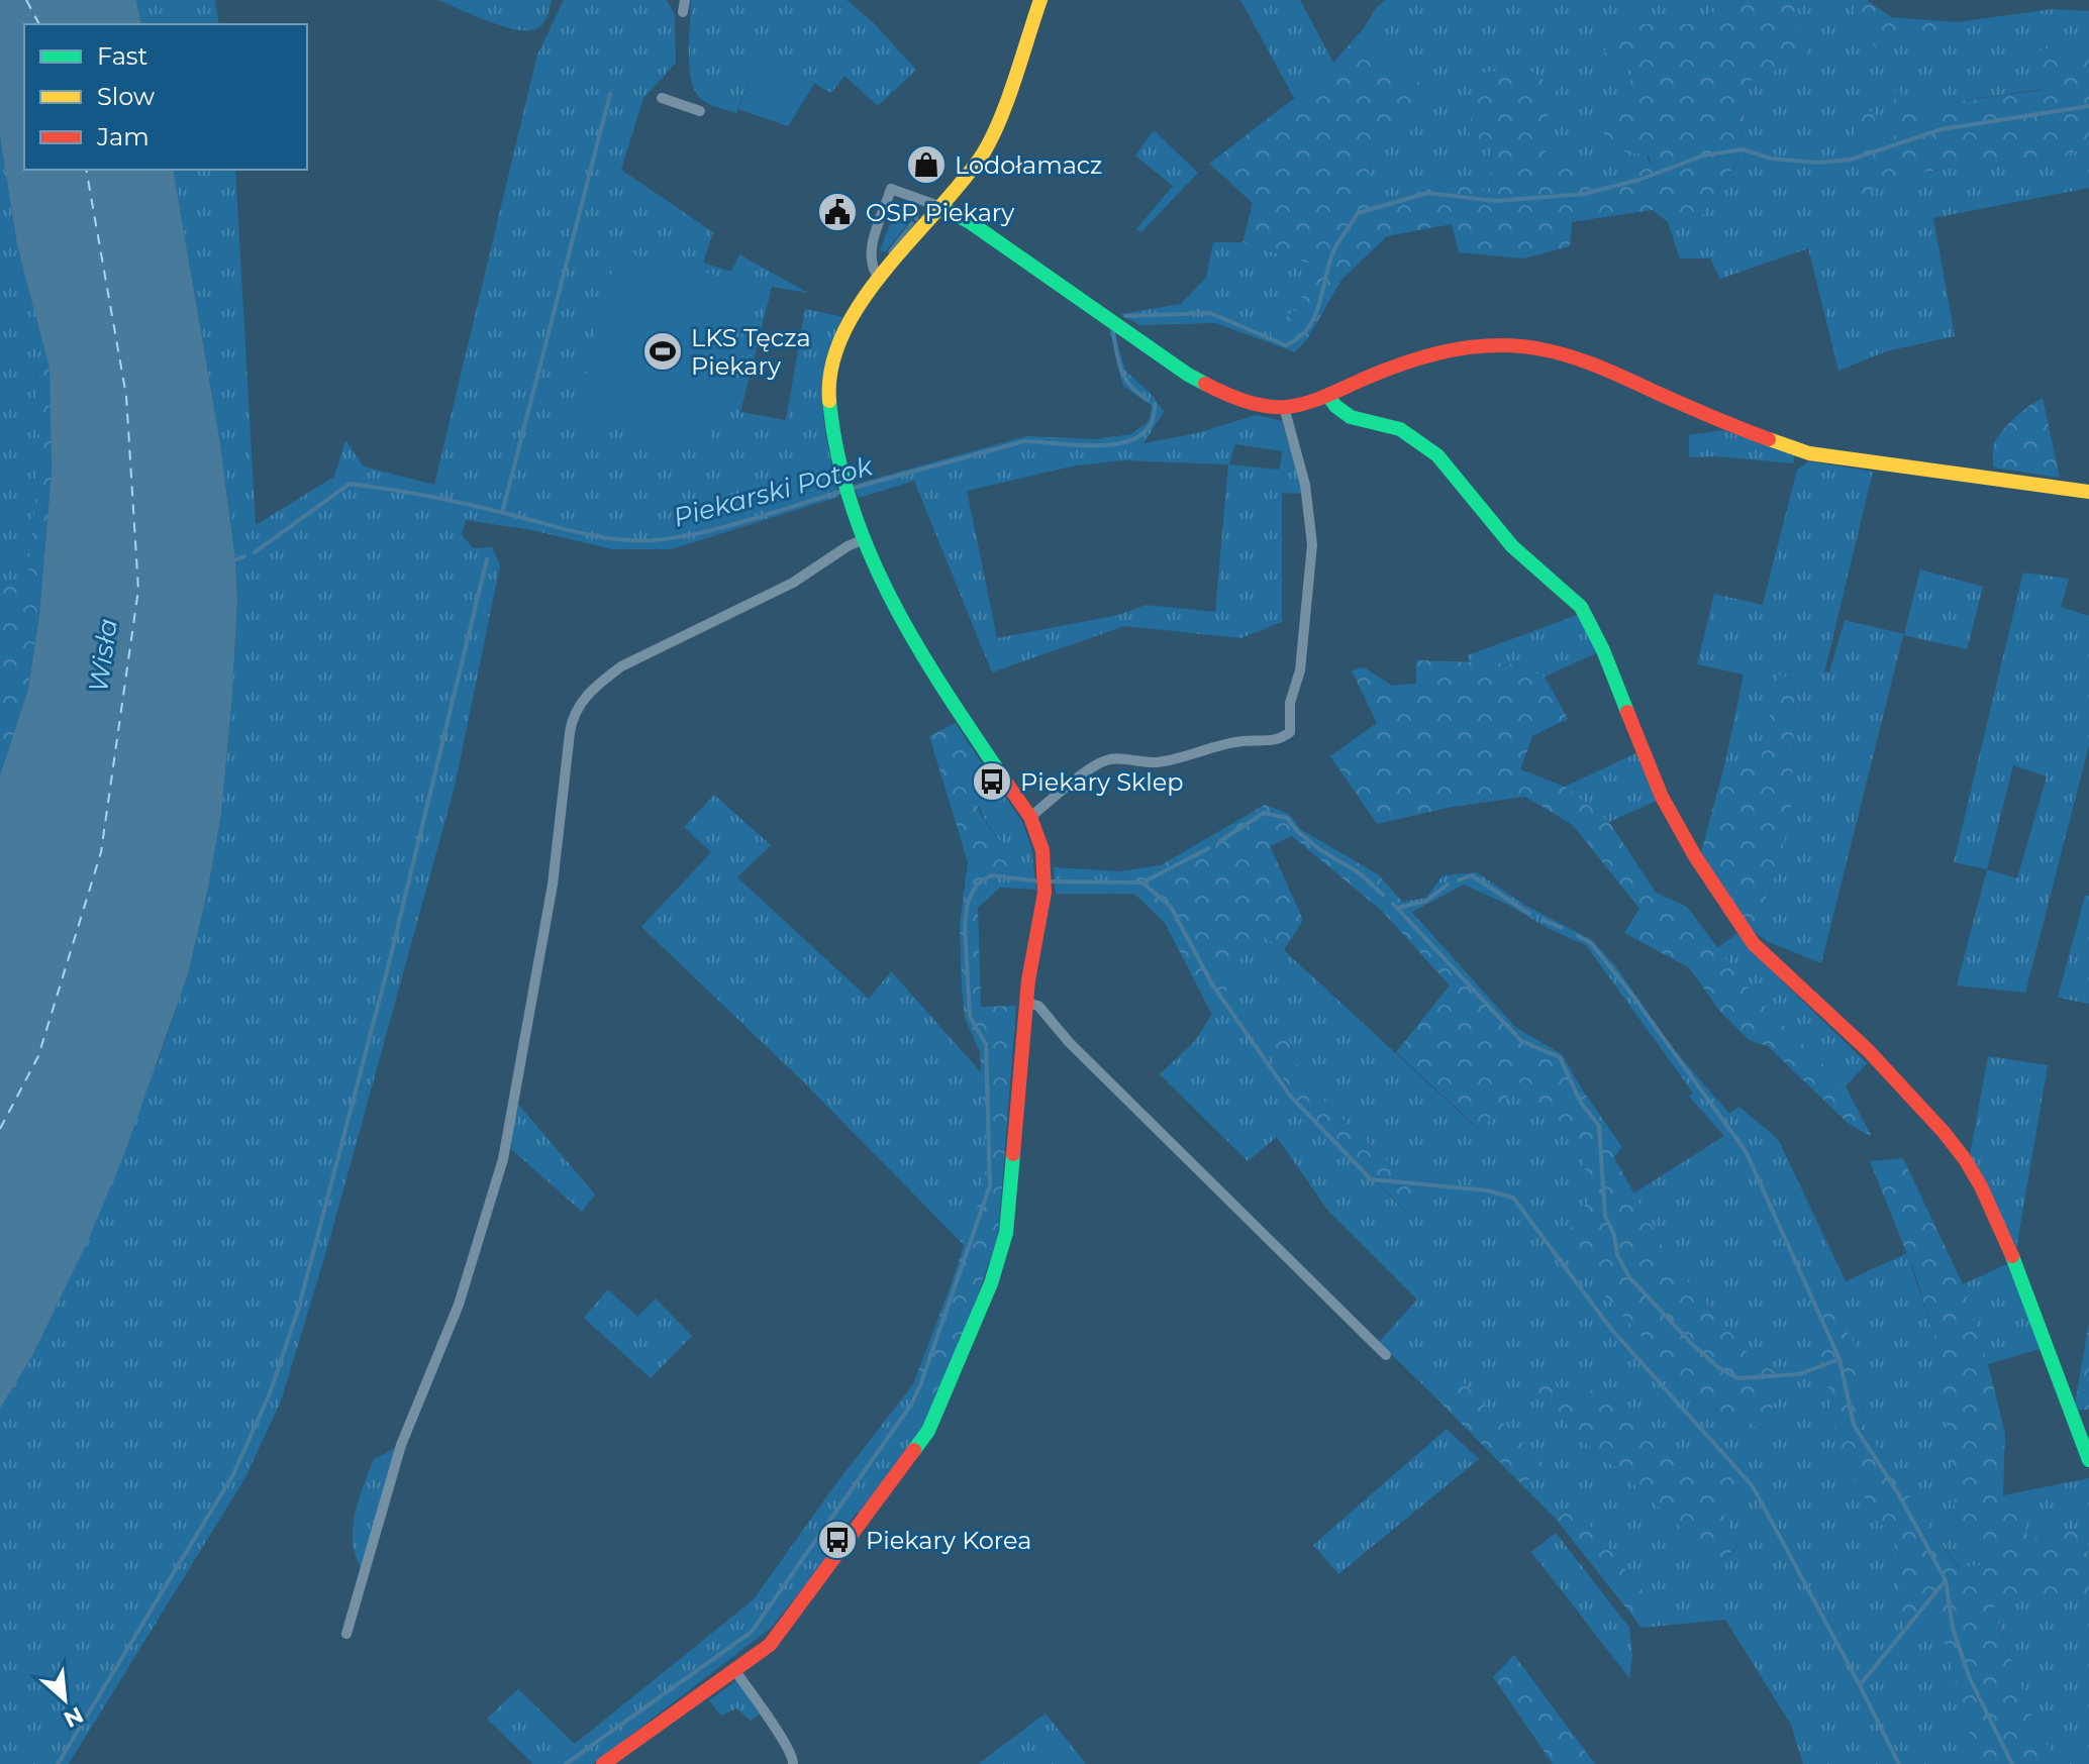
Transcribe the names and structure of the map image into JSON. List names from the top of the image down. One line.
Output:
{"water":["Piekarski Potok","Wisła"],"places":{"shop":["Lodołamacz"],"public building":["OSP Piekary"],"sports":["LKS Tęcza Piekary"],"bus stop":["Piekary Sklep","Piekary Korea"]},"legend":["Fast","Slow","Jam"],"north":"bottom right"}
